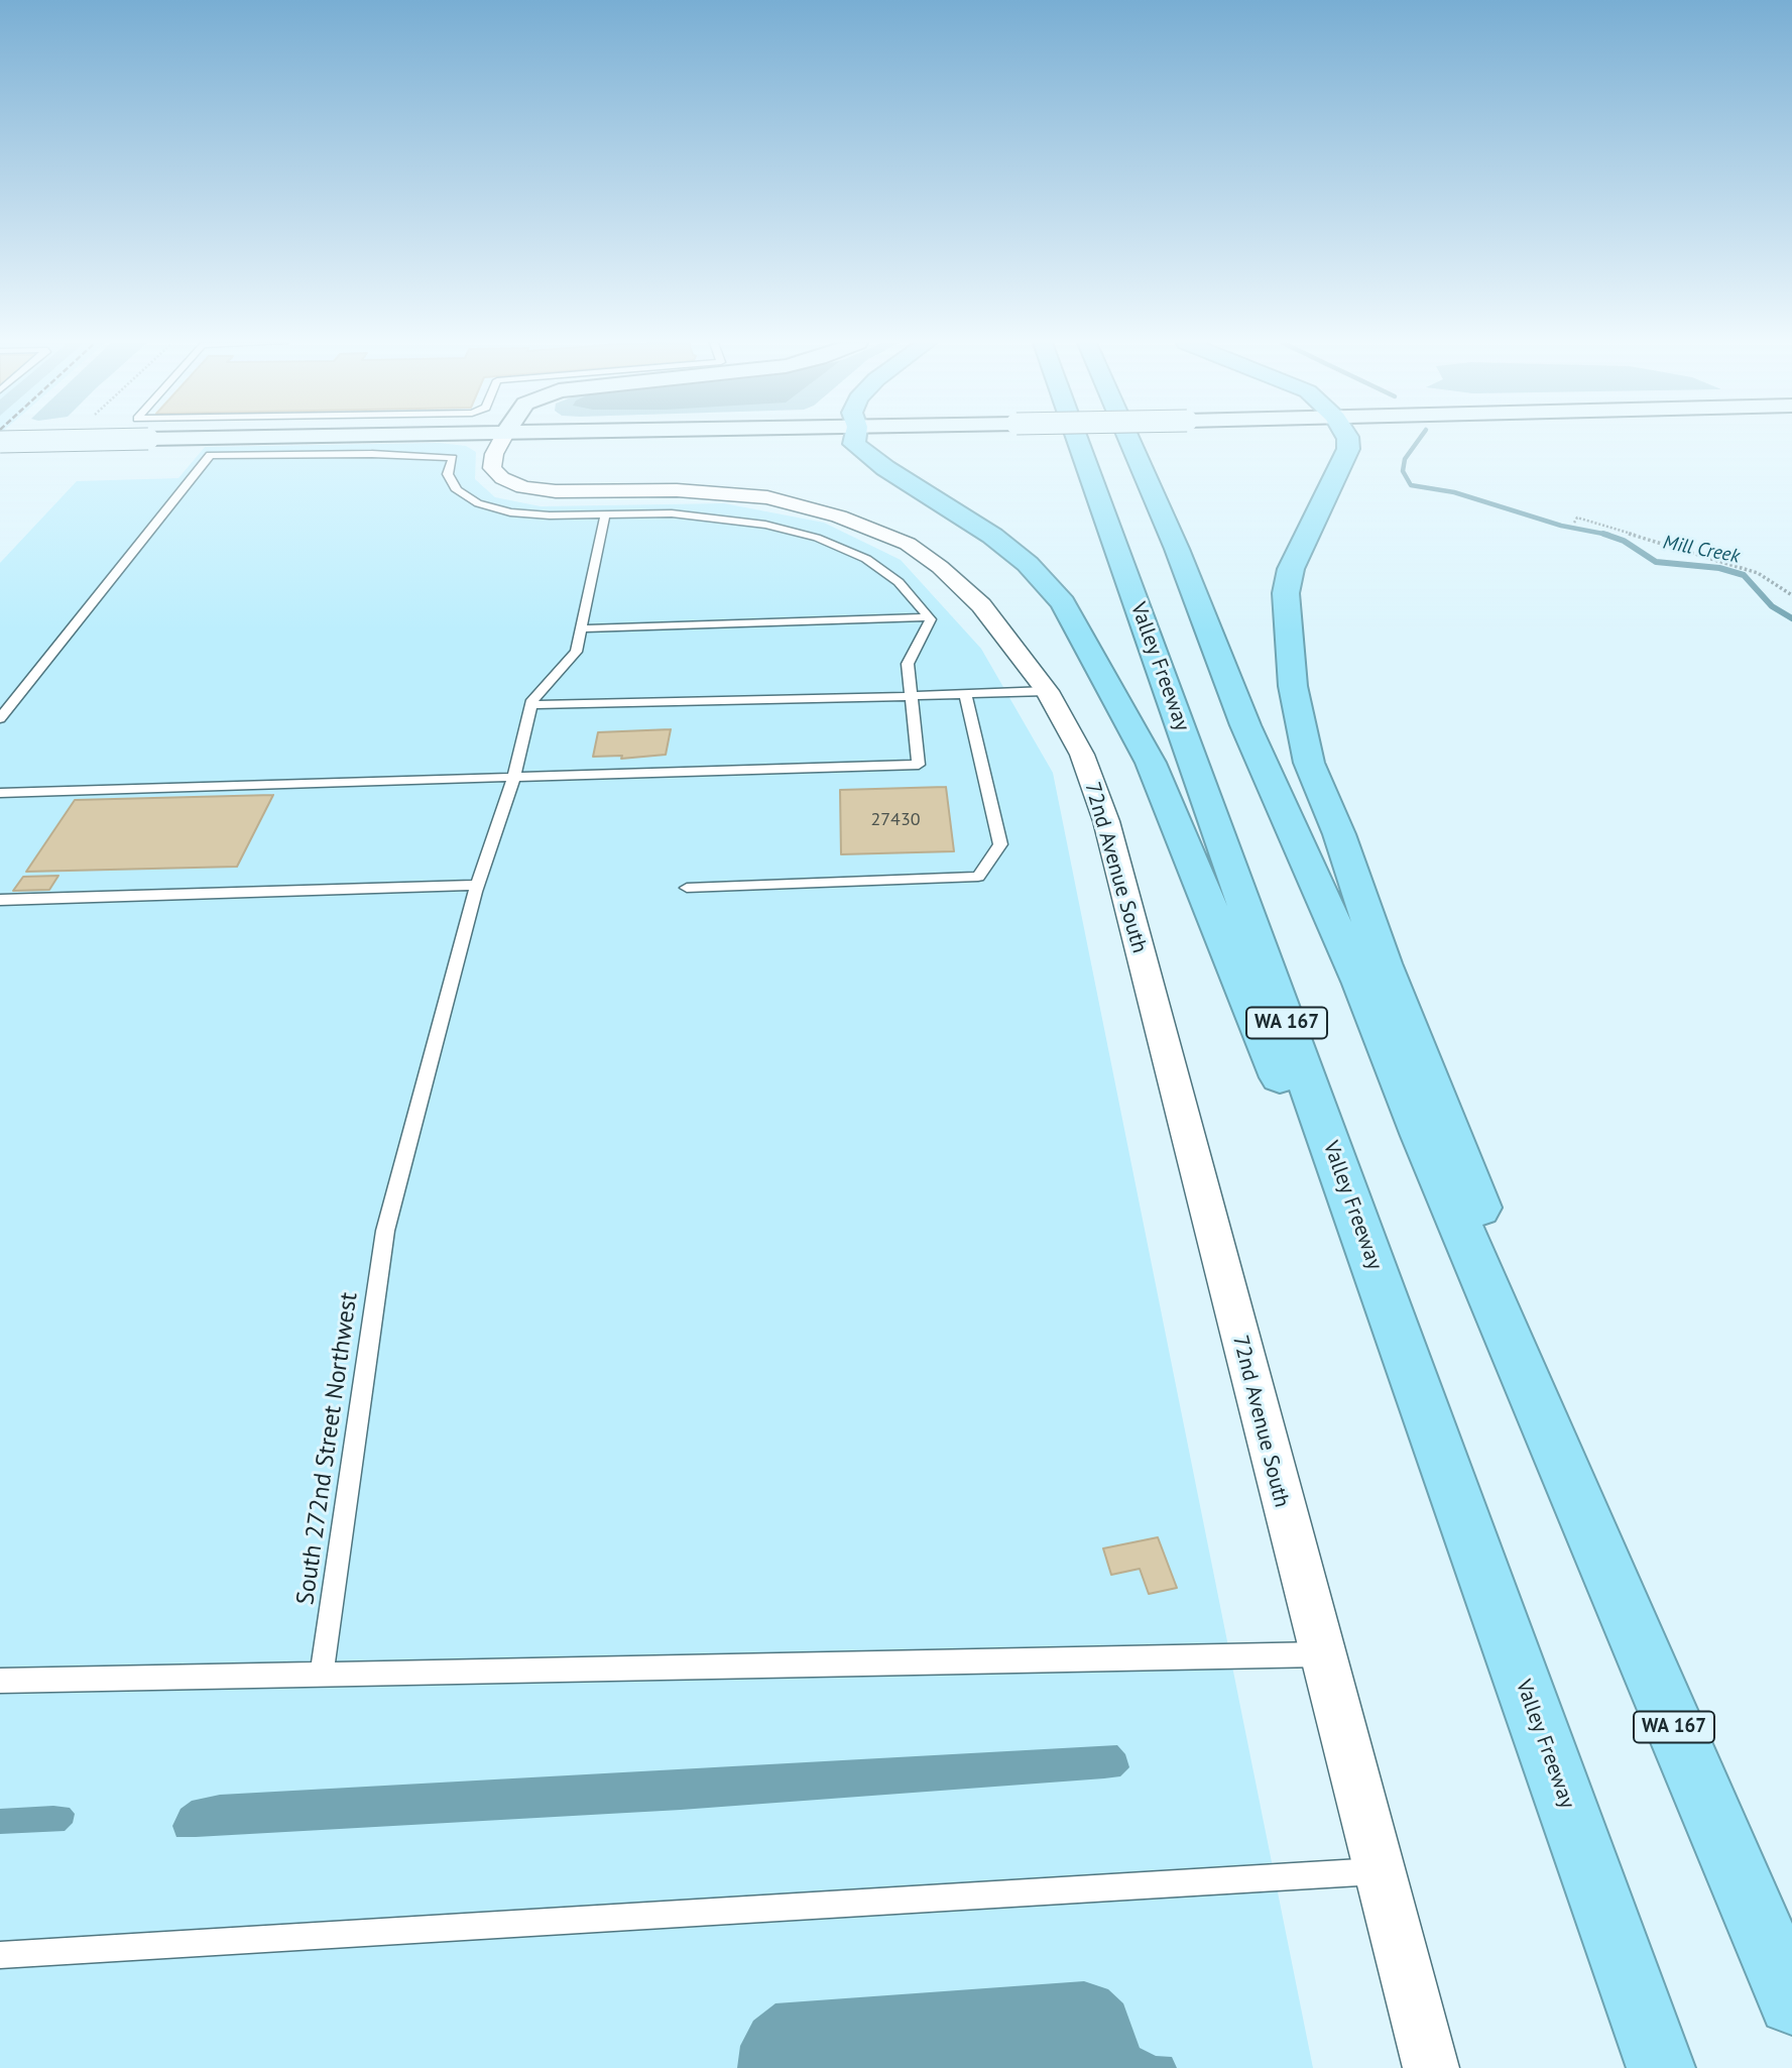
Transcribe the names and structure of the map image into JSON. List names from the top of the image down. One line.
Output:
{"streets":{"highway":["Valley Freeway","WA 167"],"street":["72nd Avenue South"],"lane":["South 272nd Street Northwest"]},"water":["Mill Creek"],"house_numbers":["27430"]}
